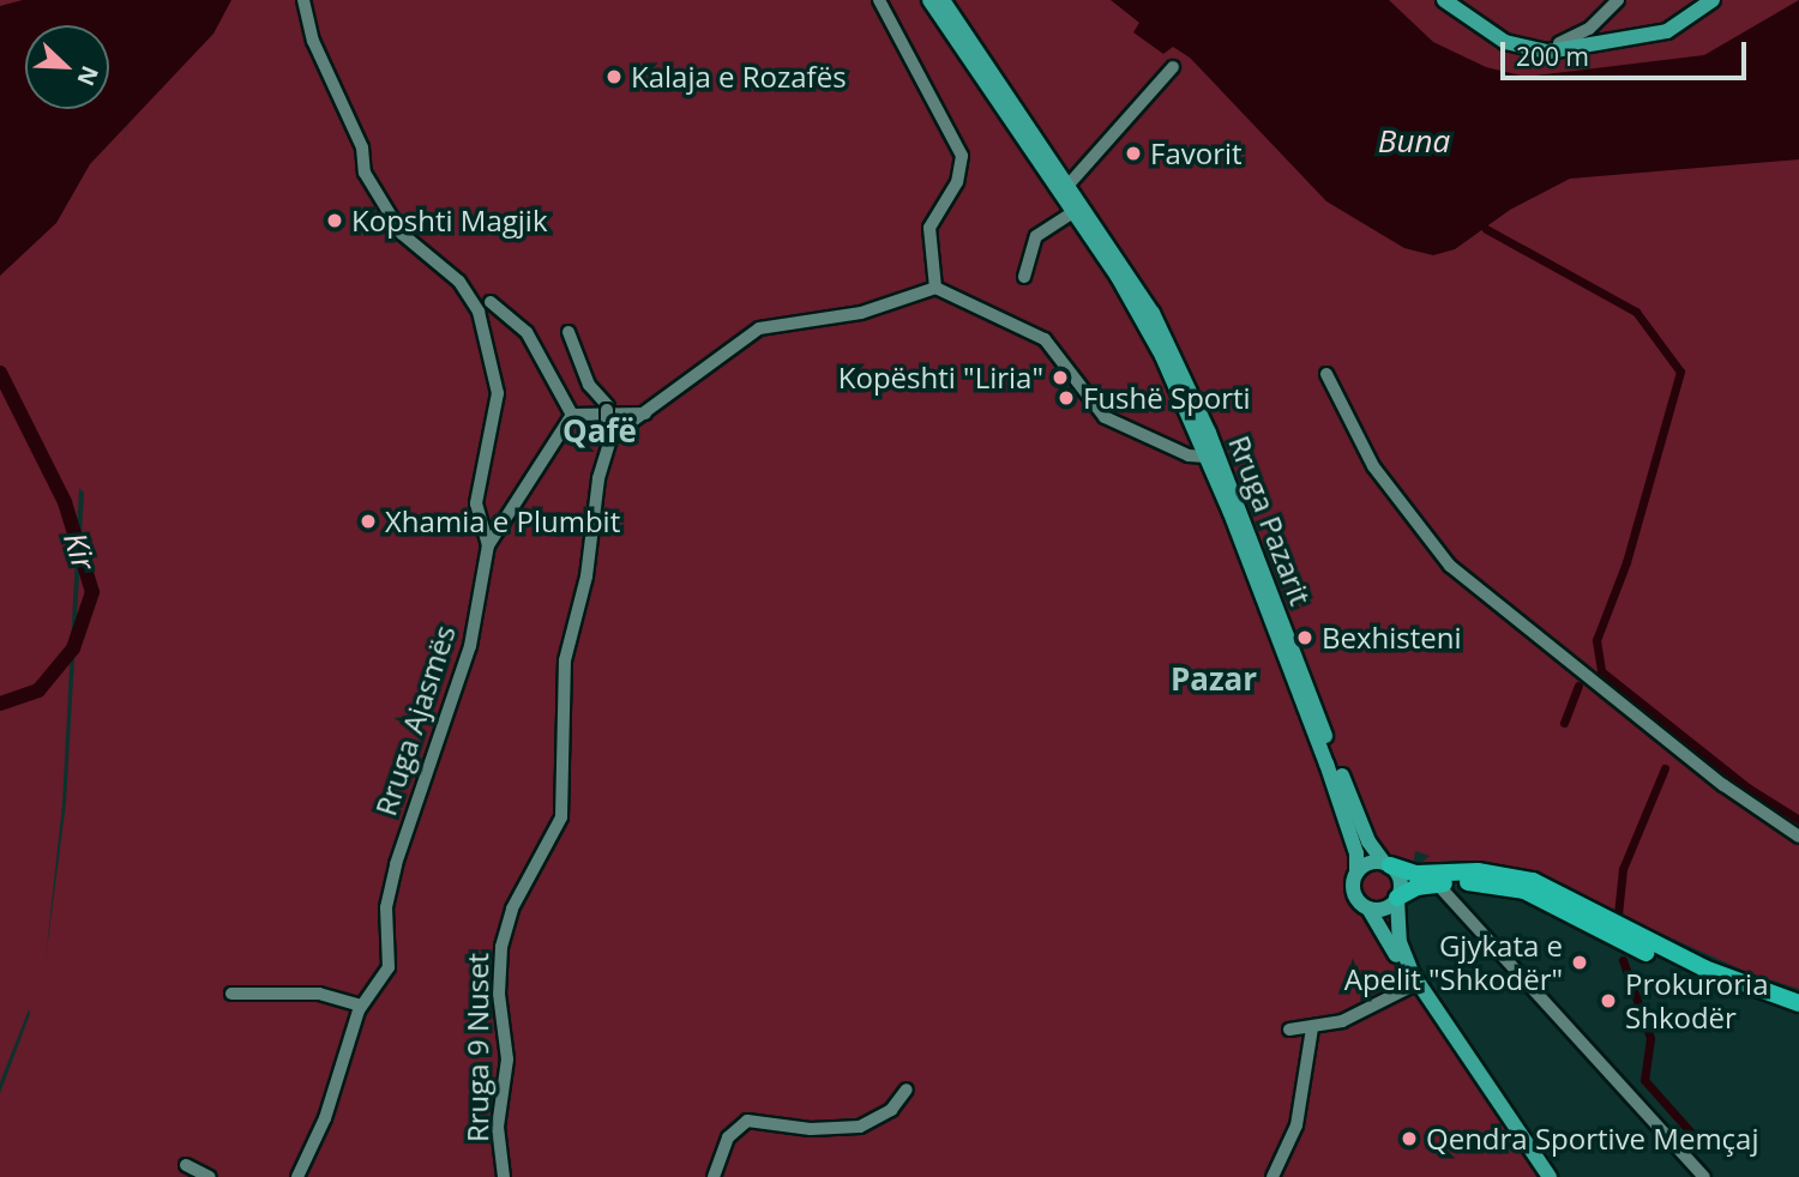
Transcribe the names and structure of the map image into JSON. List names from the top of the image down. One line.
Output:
{"streets":{"main road":["Rruga Pazarit"],"street":["Rruga Ajasmës","Rruga 9 Nuset"]},"districts":["Qafë","Pazar"],"water":["Buna","Kir"],"places":["Kalaja e Rozafës","Favorit","Kopshti Magjik","Kopështi \"Liria\"","Fushë Sporti","Xhamia e Plumbit","Bexhisteni","Gjykata e Apelit \"Shkodër\"","Prokuroria Shkodër","Qendra Sportive Memçaj"],"scale_bar":"200 m","north":"bottom right"}
